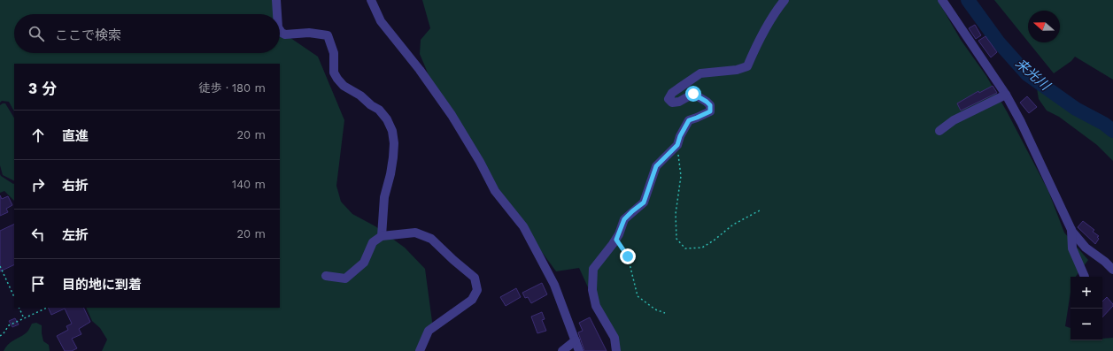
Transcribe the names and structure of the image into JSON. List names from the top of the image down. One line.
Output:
{"water":["来光川"],"north":"left","page":{"search":"ここで検索","heading":["3 分","徒歩 · 180 m"],"list":[["直進","20 m"],["右折","140 m"],["左折","20 m"],"目的地に到着"],"map_buttons":["+","−"]}}
